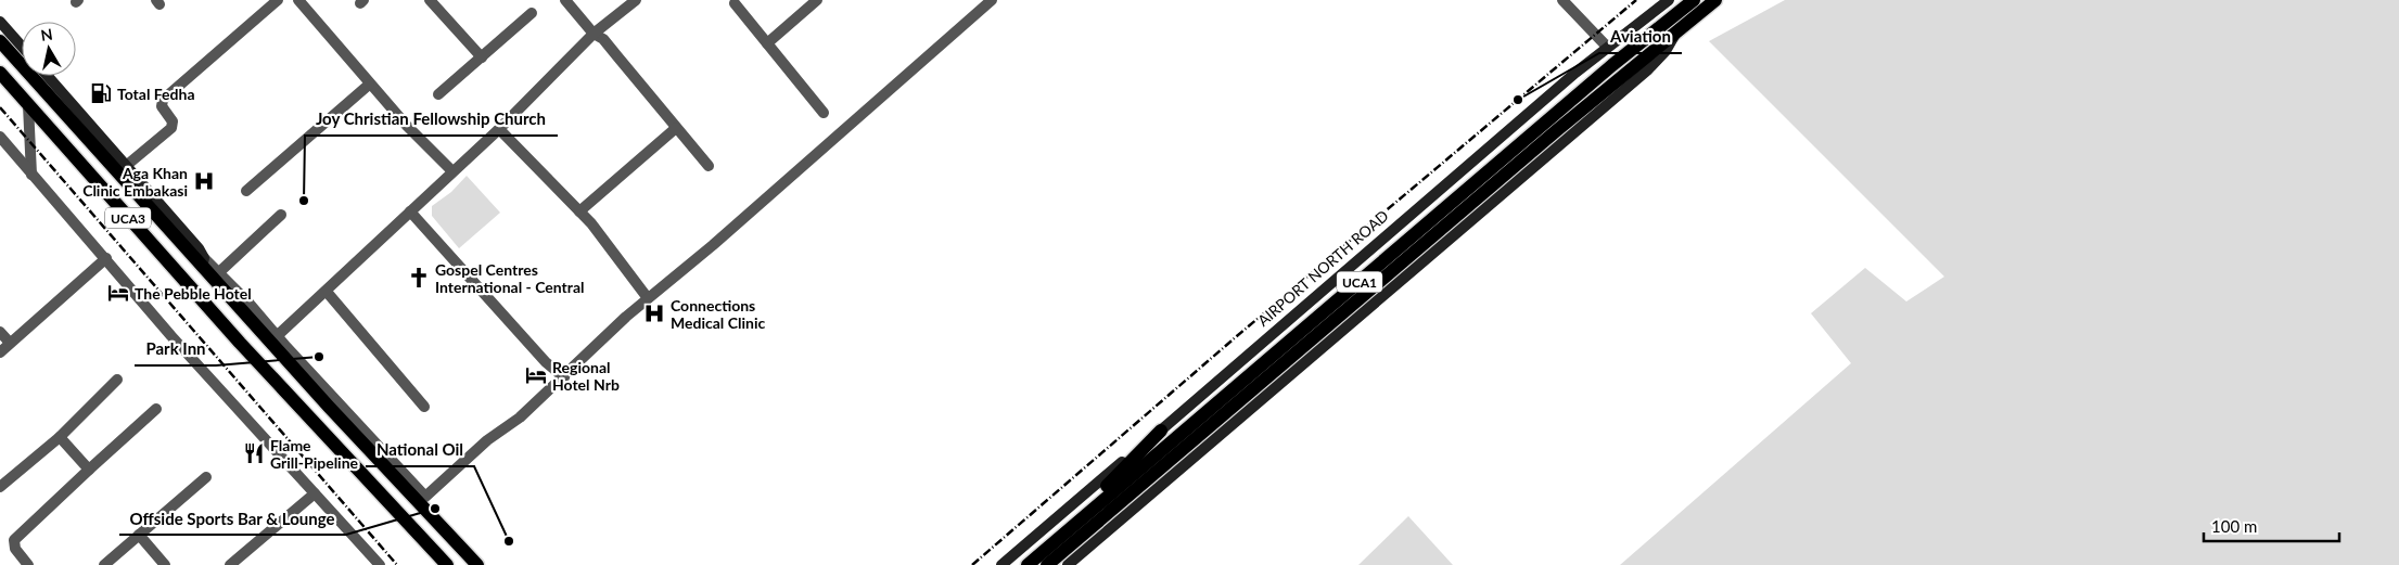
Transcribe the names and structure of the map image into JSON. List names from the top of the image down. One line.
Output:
{"streets":{"main road":["UCA3","AIRPORT NORTH ROAD","UCA1"]},"places":{"fuel station":["Total Fedha"],"other":["Aviation","Joy Christian Fellowship Church","Park Inn","Offside Sports Bar & Lounge","National Oil"],"hospital":["Aga Khan Clinic Embakasi","Connections Medical Clinic"],"church":["Gospel Centres International - Central"],"hotel":["The Pebble Hotel","Regional Hotel Nrb"],"restaurant":["Flame Grill-Pipeline"]},"scale_bar":"100 m","north":"top"}
